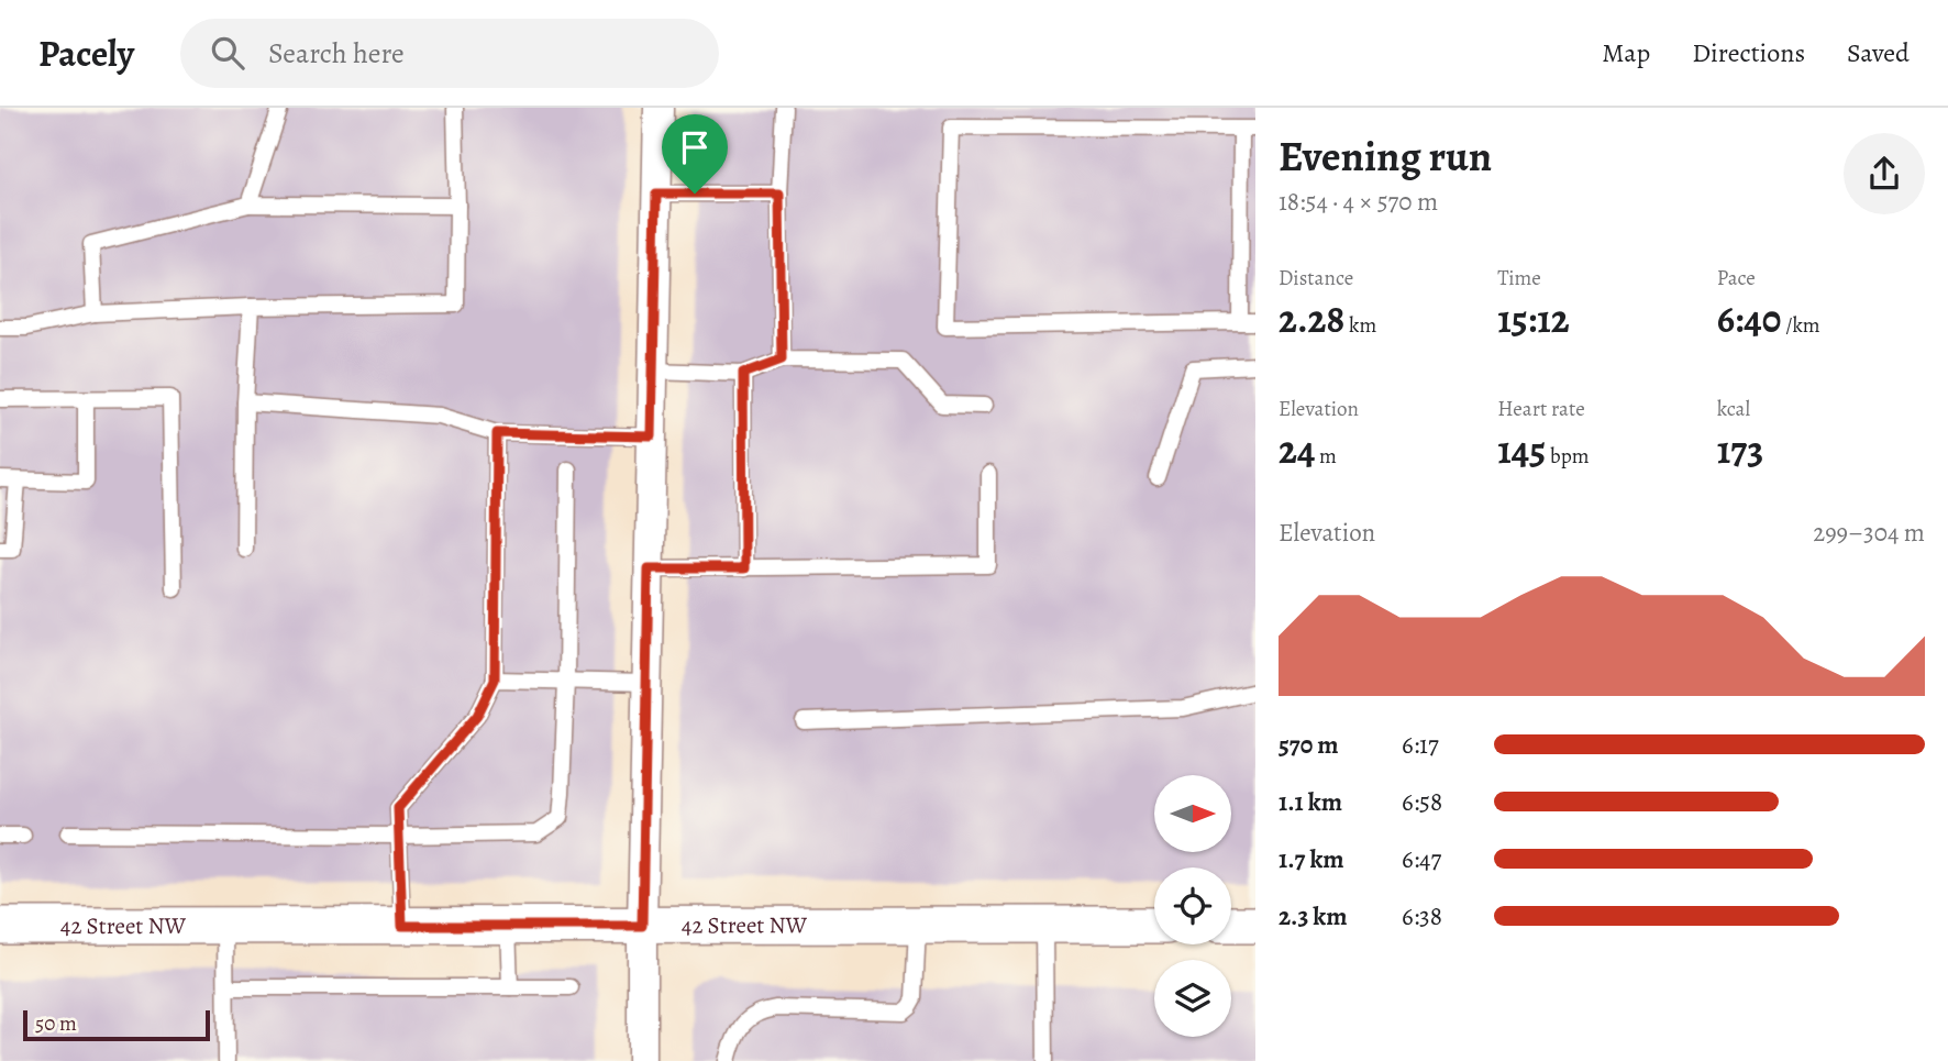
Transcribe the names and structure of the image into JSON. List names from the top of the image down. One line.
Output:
{"streets":{"street":["42 Street NW"]},"scale_bar":"50 m","north":"right","page":{"header":"Pacely","search":"Search here","nav":["Map","Directions","Saved"],"heading":["Evening run","18:54 · 4 × 570 m"],"stats":[["Distance","2.28 km"],["Time","15:12"],["Pace","6:40 /km"],["Elevation","24 m"],["Heart rate","145 bpm"],["kcal","173"]],"chart":["Elevation","299–304 m"],"list":[{"name":"570 m","note":"6:17"},{"name":"1.1 km","note":"6:58"},{"name":"1.7 km","note":"6:47"},{"name":"2.3 km","note":"6:38"}],"scale":"50 m"}}
